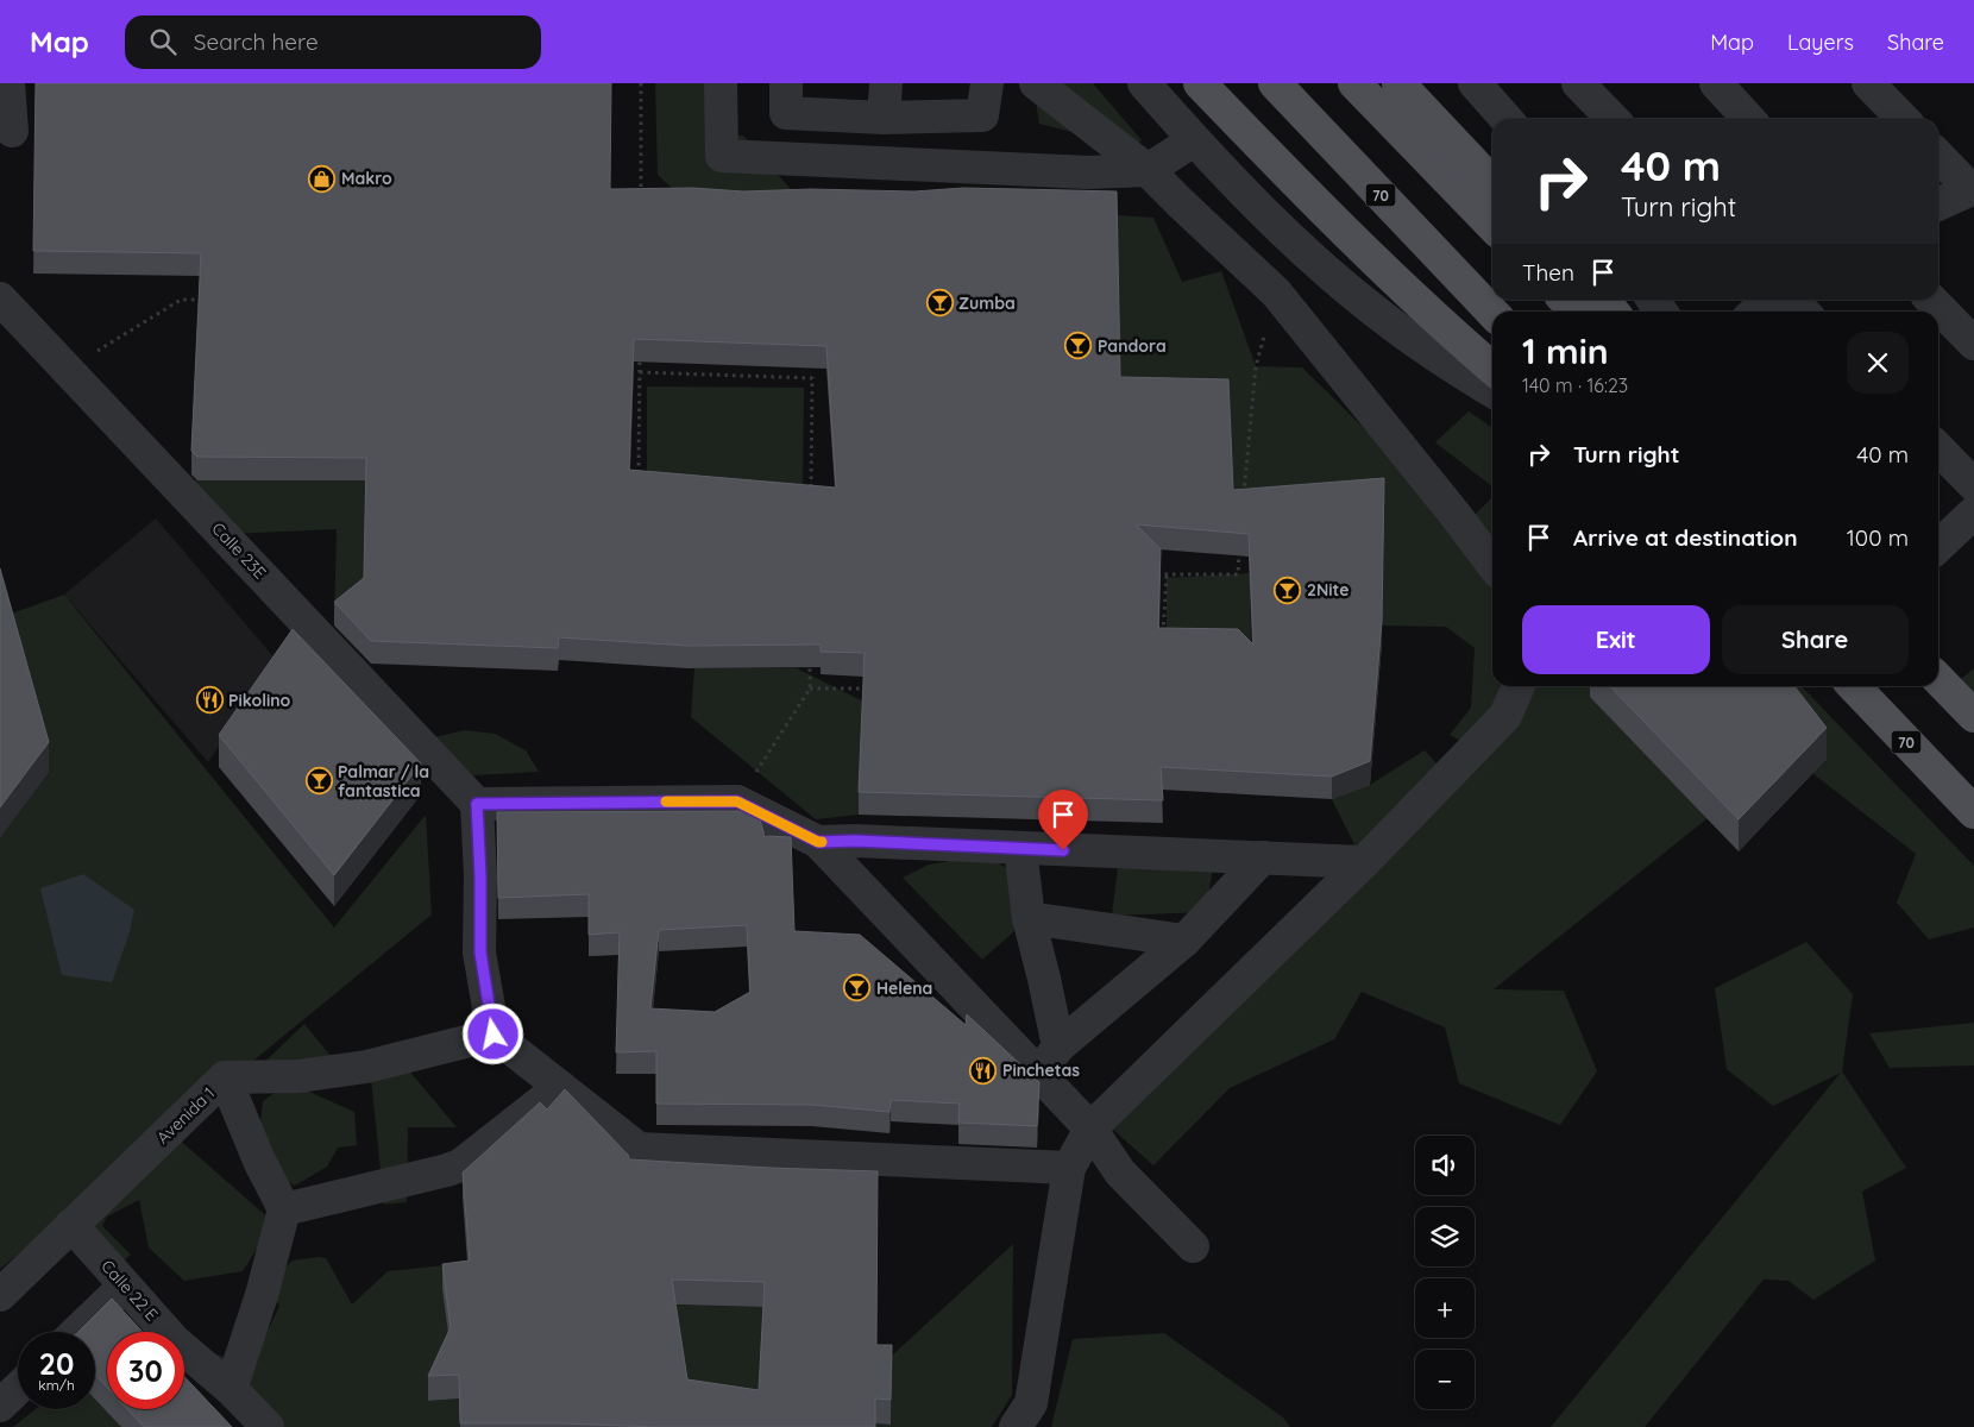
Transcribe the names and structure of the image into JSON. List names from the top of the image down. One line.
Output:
{"streets":{"main road":["70"],"street":["Calle 23E","Avenida 1","Calle 22 E"]},"crossings":[["Avenida 1","Calle 22 E"]],"places":{"shop":["Makro"],"bar":["Zumba","Pandora","2Nite","Palmar / la fantastica","Helena"],"restaurant":["Pikolino","Pinchetas"]},"page":{"header":"Map","search":"Search here","nav":["Map","Layers","Share"],"turn":["40 m","Turn right"],"then":"Then","heading":["1 min","140 m · 16:23"],"list":[{"name":"Turn right","value":"40 m"},{"name":"Arrive at destination","value":"100 m"}],"buttons":["Exit","Share"],"map_buttons":["+","−"],"speed":"20 km/h","limit":"30"}}
